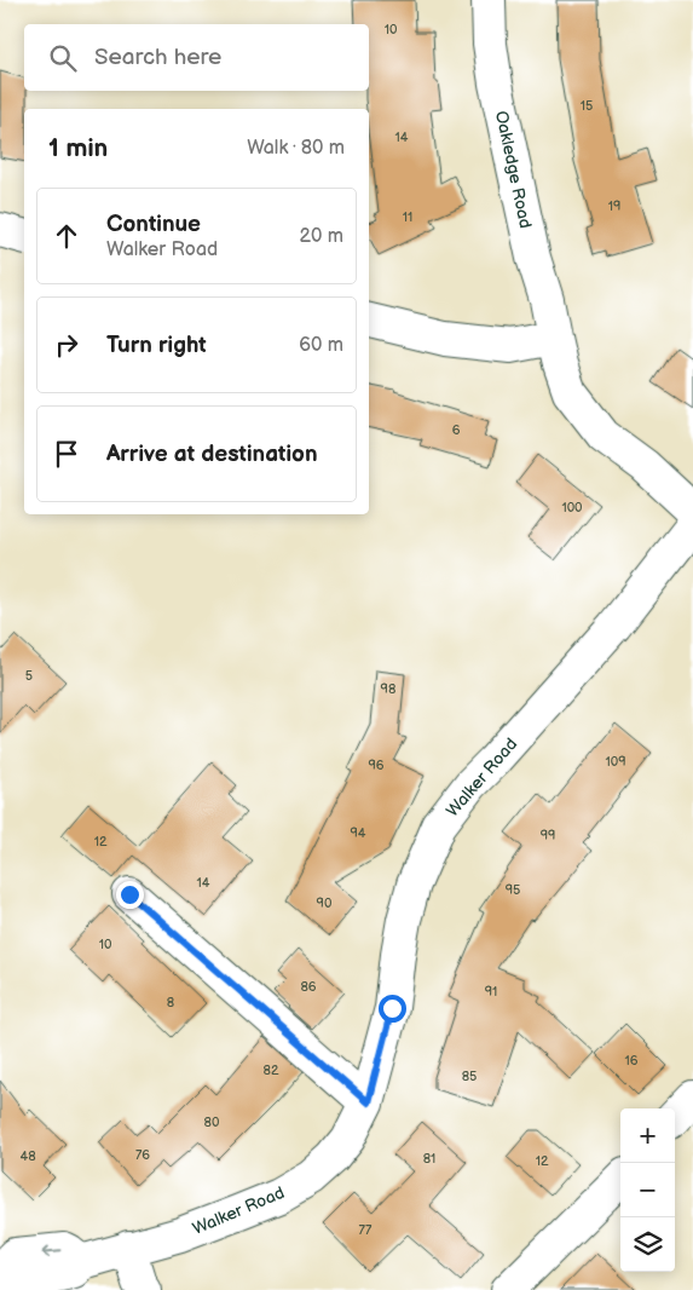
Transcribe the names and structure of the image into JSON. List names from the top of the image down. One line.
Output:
{"streets":{"street":["Oakledge Road","Walker Road"]},"house_numbers":["10","15","14","19","11","6","100","5","98","109","96","94","99","12","14","95","90","10","86","91","8","16","82","85","80","76","48","81","12","77"],"page":{"search":"Search here","heading":["1 min","Walk · 80 m"],"list":[["Continue","Walker Road","20 m"],["Turn right","60 m"],"Arrive at destination"],"map_buttons":["+","−"]}}
